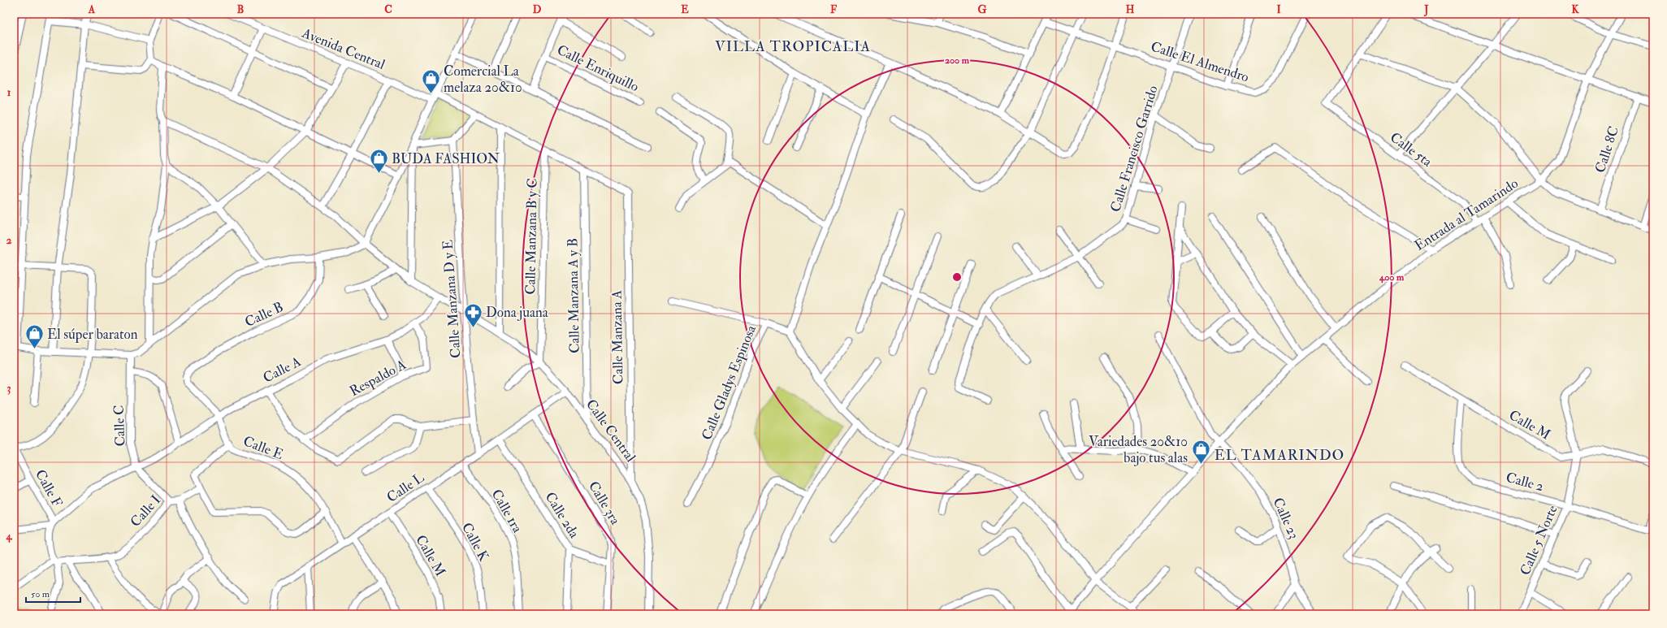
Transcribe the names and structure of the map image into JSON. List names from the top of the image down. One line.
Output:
{"streets":{"street":["Avenida Central","Calle El Almendro","Calle Enriquillo","Calle Francisco Garrido","Calle 5ta","Calle 8C","Entrada al Tamarindo","Calle Manzana B y C","Calle Manzana A y B","Calle Manzana D y E","Calle B","Calle Manzana A","Calle A","Respaldo A","Calle Gladys Espinosa","Calle M","Calle C","Calle Central","Calle E","Calle 2","Calle L","Calle F","Calle 3ra","Calle I","Calle 1ra","Calle 2da","Calle 23","Calle 5 Norte","Calle K"]},"crossings":[["Calle El Almendro","Calle Francisco Garrido"],["Calle 5ta","Entrada al Tamarindo"],["Entrada al Tamarindo","Calle 23"],["Calle Manzana B y C","Calle Central"],["Calle Manzana A y B","Calle Manzana A"],["Calle Manzana A y B","Calle Central"],["Calle Manzana D y E","Calle Central"],["Calle Manzana D y E","Calle L"],["Calle B","Calle E"],["Calle Manzana A","Calle Central"],["Calle A","Respaldo A"],["Calle A","Calle C"],["Calle A","Calle Central"],["Calle A","Calle E"],["Calle A","Calle F"],["Calle M","Calle 2"],["Calle M","Calle L"],["Calle M","Calle 5 Norte"],["Calle Central","Calle L"],["Calle E","Calle L"],["Calle 2","Calle 5 Norte"],["Calle L","Calle 3ra"],["Calle L","Calle 1ra"],["Calle L","Calle 2da"],["Calle L","Calle K"],["Calle F","Calle I"]],"districts":["VILLA TROPICALIA","EL TAMARINDO"],"places":{"shop":["Comercial La melaza 20&10","BUDA FASHION","El súper baraton","Variedades 20&10 bajo tus alas"],"pharmacy":["Dona juana"]},"scale_bar":"50 m","grid":{"columns":["A","B","C","D","E","F","G","H","I","J","K"],"rows":["1","2","3","4"]},"rings":["200 m","400 m"]}
